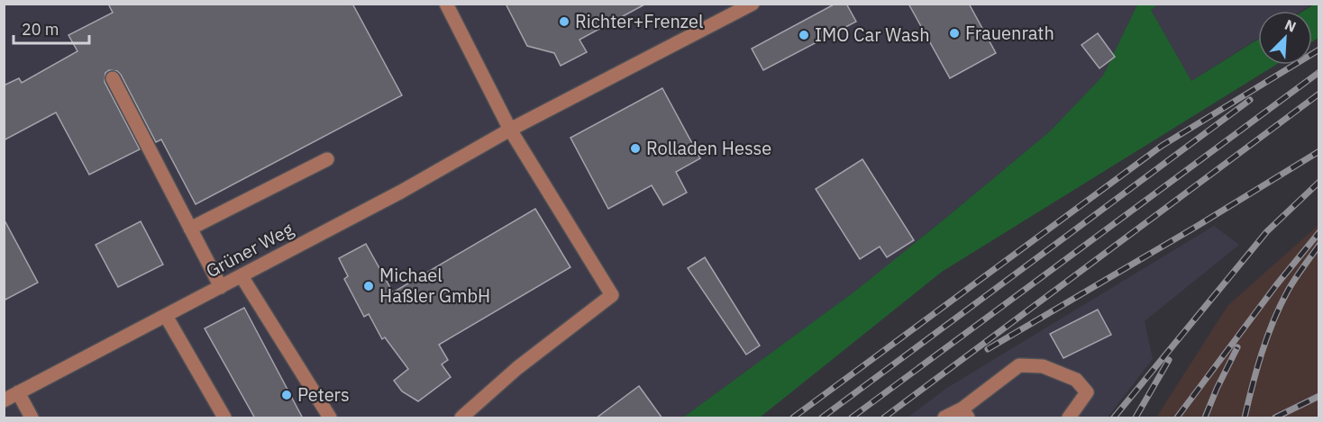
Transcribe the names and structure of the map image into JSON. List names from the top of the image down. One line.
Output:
{"streets":{"street":["Grüner Weg"]},"places":["Richter+Frenzel","Frauenrath","IMO Car Wash","Rolladen Hesse","Michael Haßler GmbH","Peters"],"scale_bar":"20 m","north":"top right"}
